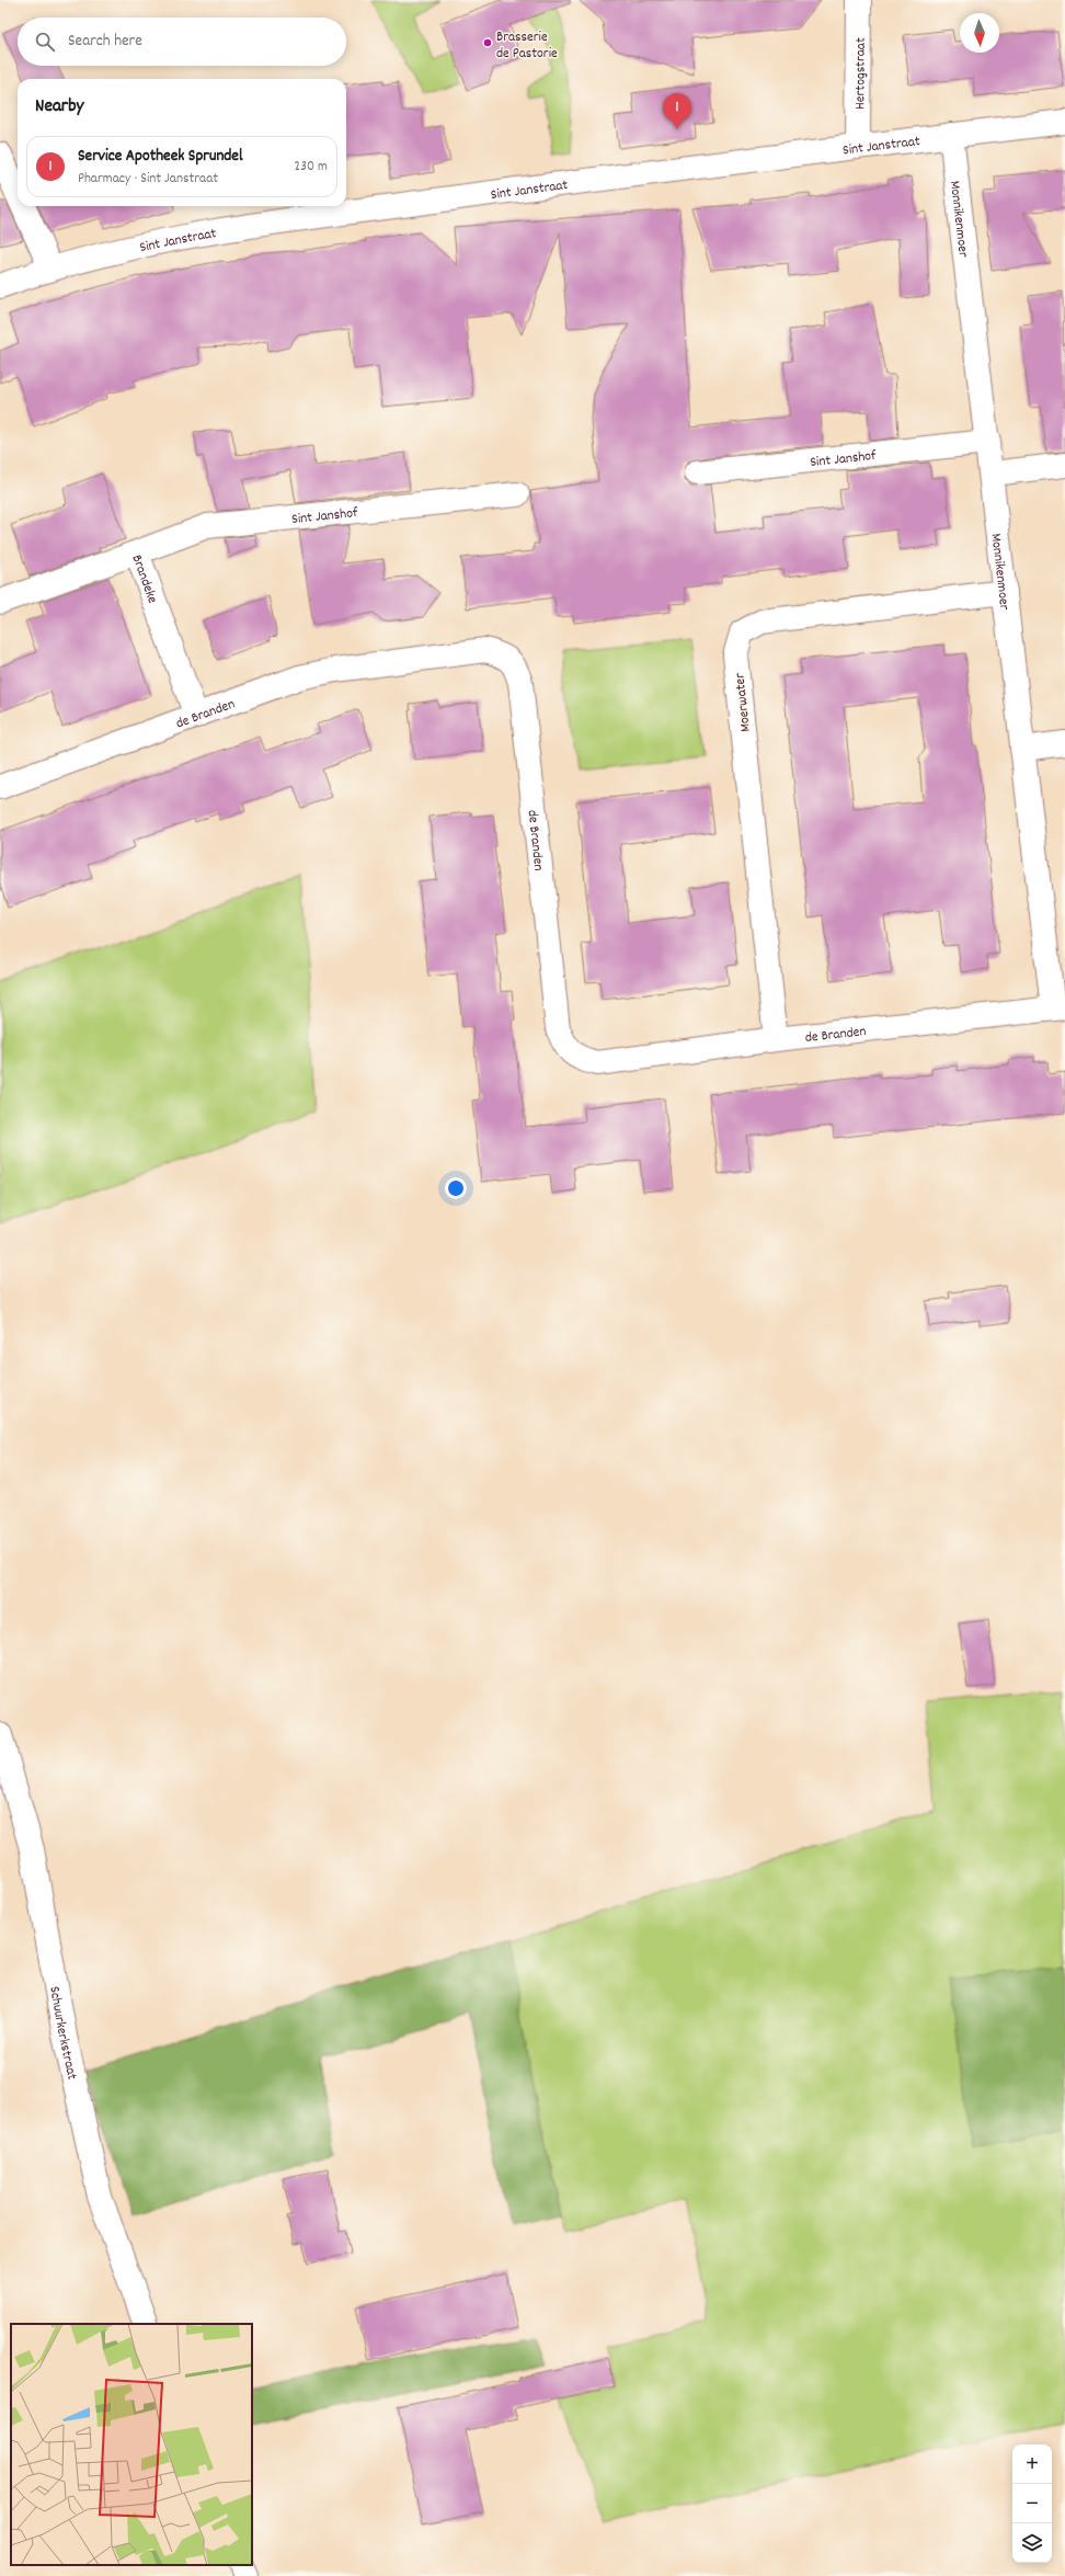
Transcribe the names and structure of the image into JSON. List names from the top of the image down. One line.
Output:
{"streets":{"street":["Hertogstraat","Sint Janstraat","Monnikenmoer","Sint Janshof","Brandeke","Moerwater","de Branden","Schuurkerkstraat"]},"crossings":[["Hertogstraat","Sint Janstraat"],["Sint Janstraat","Monnikenmoer"],["Monnikenmoer","Sint Janshof"],["Monnikenmoer","Moerwater"],["Monnikenmoer","de Branden"],["Sint Janshof","Brandeke"],["Brandeke","de Branden"],["Moerwater","de Branden"]],"places":["Brasserie de Pastorie"],"north":"bottom","page":{"search":"Search here","heading":"Nearby","pins":"1","list":[{"mark":"1","name":"Service Apotheek Sprundel","note":"Pharmacy · Sint Janstraat","value":"230 m"}],"map_buttons":["+","−"]}}
